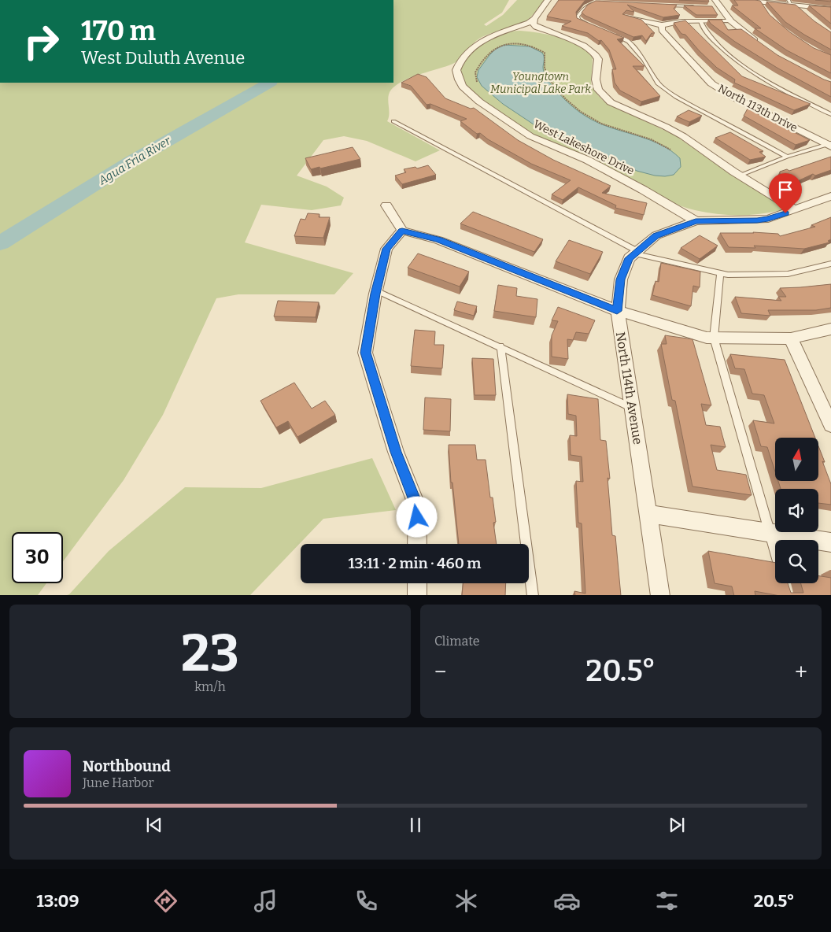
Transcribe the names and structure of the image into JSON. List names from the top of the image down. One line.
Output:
{"streets":{"street":["North 113th Drive","West Lakeshore Drive","North 114th Avenue"]},"crossings":[["West Lakeshore Drive","North 114th Avenue"]],"water":["Agua Fria River"],"parks":["Youngtown Municipal Lake Park"],"north":"top","page":{"turn":["170 m","West Duluth Avenue"],"limit":"30","trip":"13:11 · 2 min · 460 m","tile":[["23","km/h"],"Climate"],"heat":["−","20.5°","+"],"song":["Northbound","June Harbor"],"tabs":["13:09","20.5°"]}}
